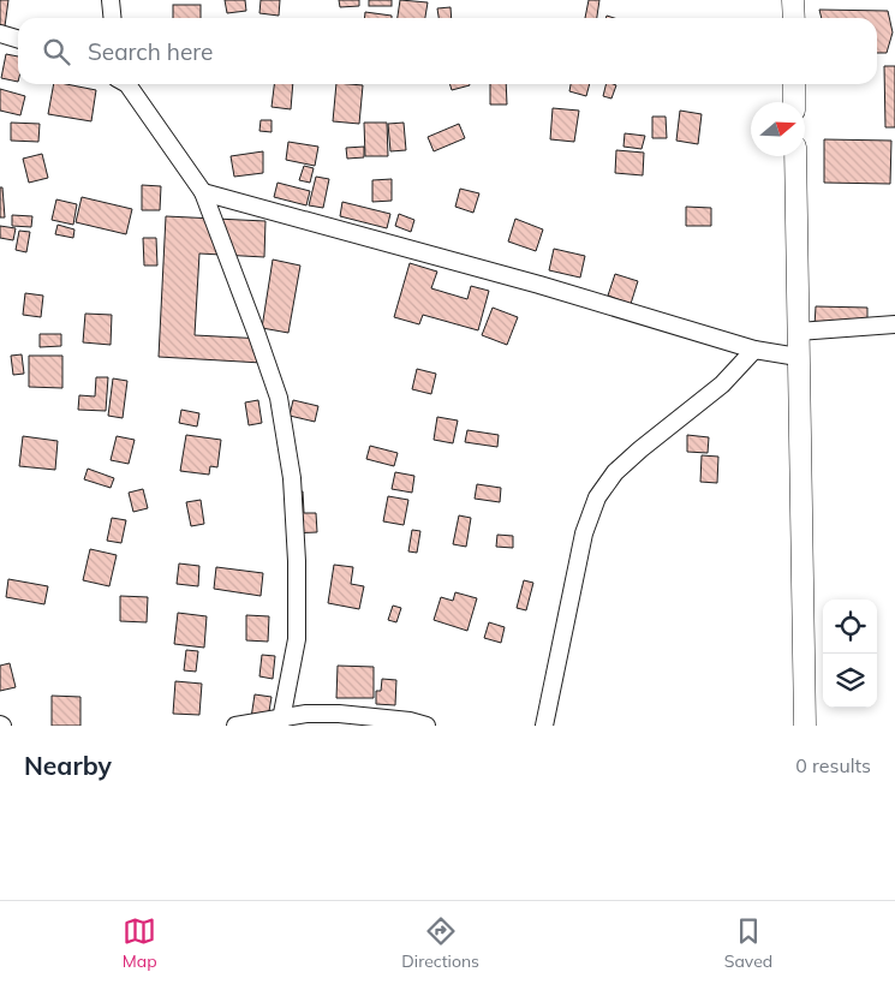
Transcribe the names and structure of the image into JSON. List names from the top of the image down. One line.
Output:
{"north":"right","page":{"search":"Search here","heading":["Nearby","0 results"],"nav":["Map","Directions","Saved"]}}
